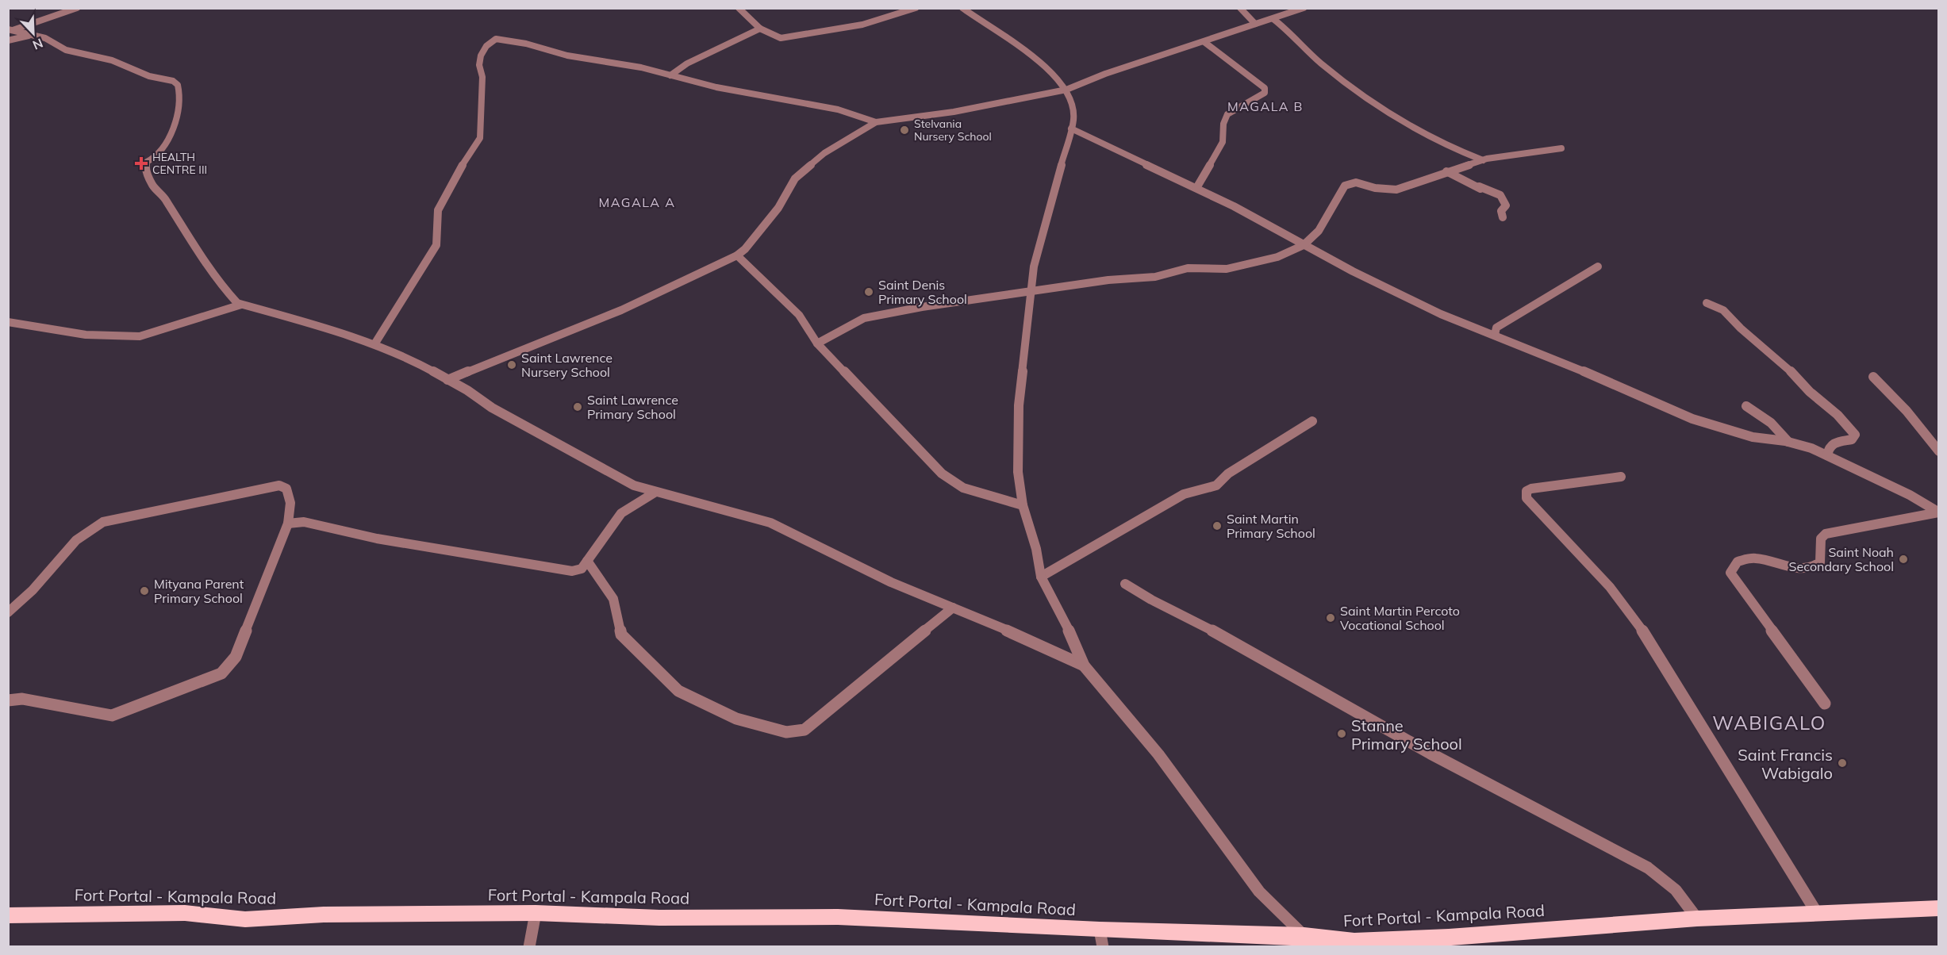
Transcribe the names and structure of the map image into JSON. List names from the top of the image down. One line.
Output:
{"streets":{"main road":["Fort Portal - Kampala Road"]},"districts":["MAGALA B","MAGALA A","WABIGALO"],"places":{"other":["Stelvania Nursery School","Saint Denis Primary School","Saint Lawrence Nursery School","Saint Lawrence Primary School","Saint Martin Primary School","Saint Noah Secondary School","Mityana Parent Primary School","Saint Martin Percoto Vocational School","Stanne Primary School","Saint Francis Wabigalo"],"health":["HEALTH CENTRE III"]},"north":"bottom right"}
